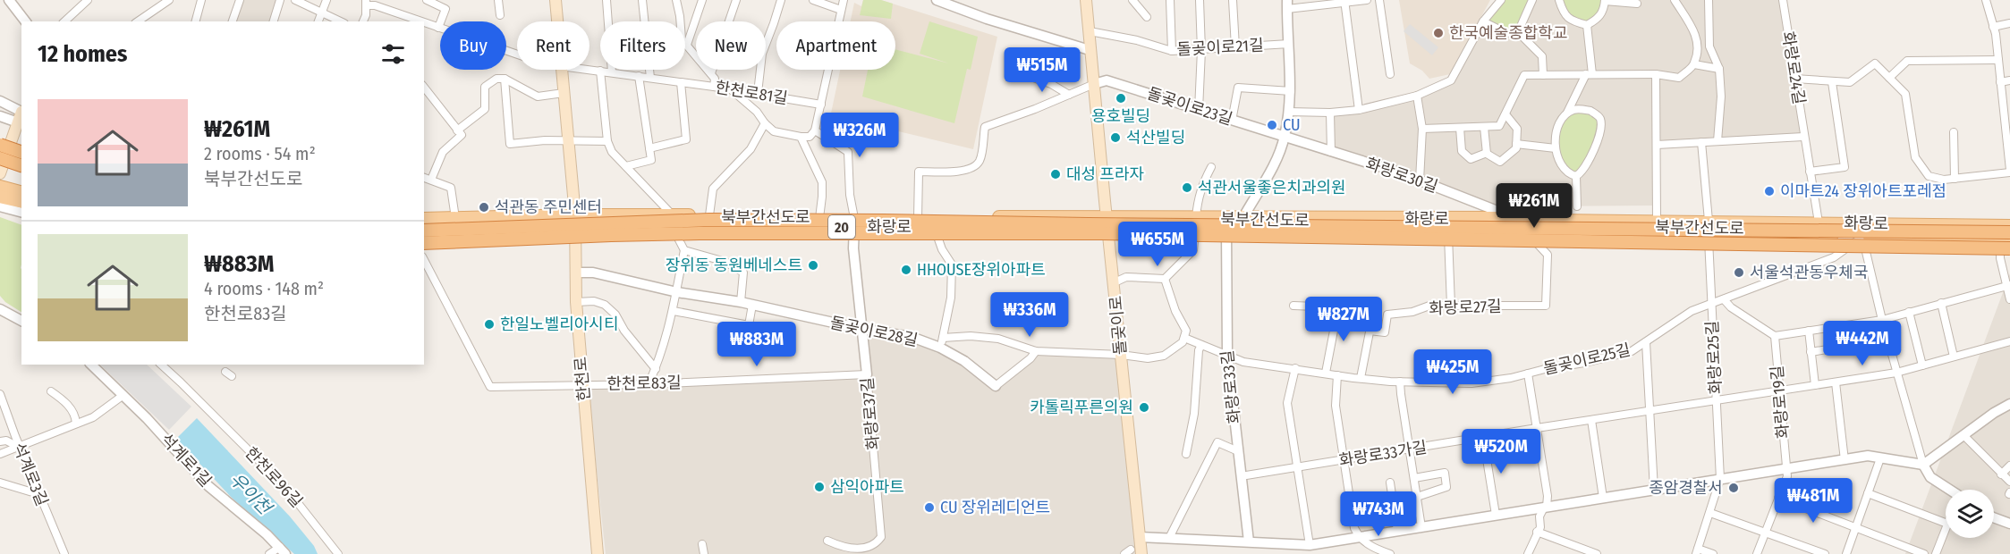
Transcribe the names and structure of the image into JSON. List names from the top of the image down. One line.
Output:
{"streets":{"highway":["북부간선도로"],"main road":["화랑로","20","돌곶이로","한천로"],"street":["돌곶이로21길","화랑로24길","한천로81길","돌곶이로23길","화랑로30길","화랑로27길","돌곶이로28길","화랑로25길","돌곶이로25길","한천로83길","화랑로33길","화랑로19길","화랑로37길","화랑로33가길","석계로1길","석계로3길","한천로96길"]},"crossings":[["돌곶이로21길","돌곶이로"],["화랑로24길","화랑로"],["돌곶이로23길","화랑로30길"],["돌곶이로23길","돌곶이로"],["화랑로30길","화랑로"],["북부간선도로","화랑로"],["화랑로","화랑로27길"],["화랑로","돌곶이로"],["화랑로","화랑로25길"],["화랑로","돌곶이로25길"],["화랑로","한천로"],["화랑로","화랑로33길"],["화랑로","화랑로37길"],["돌곶이로","돌곶이로28길"],["돌곶이로28길","한천로"],["돌곶이로28길","화랑로37길"],["화랑로25길","돌곶이로25길"],["화랑로25길","화랑로33가길"],["돌곶이로25길","화랑로33길"],["돌곶이로25길","화랑로33가길"],["한천로","한천로83길"],["한천로83길","화랑로37길"],["화랑로33길","화랑로33가길"],["화랑로19길","화랑로33가길"]],"water":["우이천"],"places":["한국예술종합학교","용호빌딩","CU","석산빌딩","대성 프라자","석관서울좋은치과의원","이마트24 장위아트포레점","석관동 주민센터","장위동 동원베네스트","HHOUSE장위아파트","서울석관동우체국","한일노벨리아시티","카톨릭푸른의원","삼익아파트","종암경찰서","CU 장위레디언트"],"page":{"chip":["Buy","Rent","Filters","New","Apartment"],"heading":"12 homes","price":["₩515M","₩326M","₩261M","₩655M","₩336M","₩827M","₩442M","₩883M","₩425M","₩520M","₩481M","₩743M"],"list":[{"name":"₩261M","note":"2 rooms · 54 m² · 북부간선도로"},{"name":"₩883M","note":"4 rooms · 148 m² · 한천로83길"}]}}
